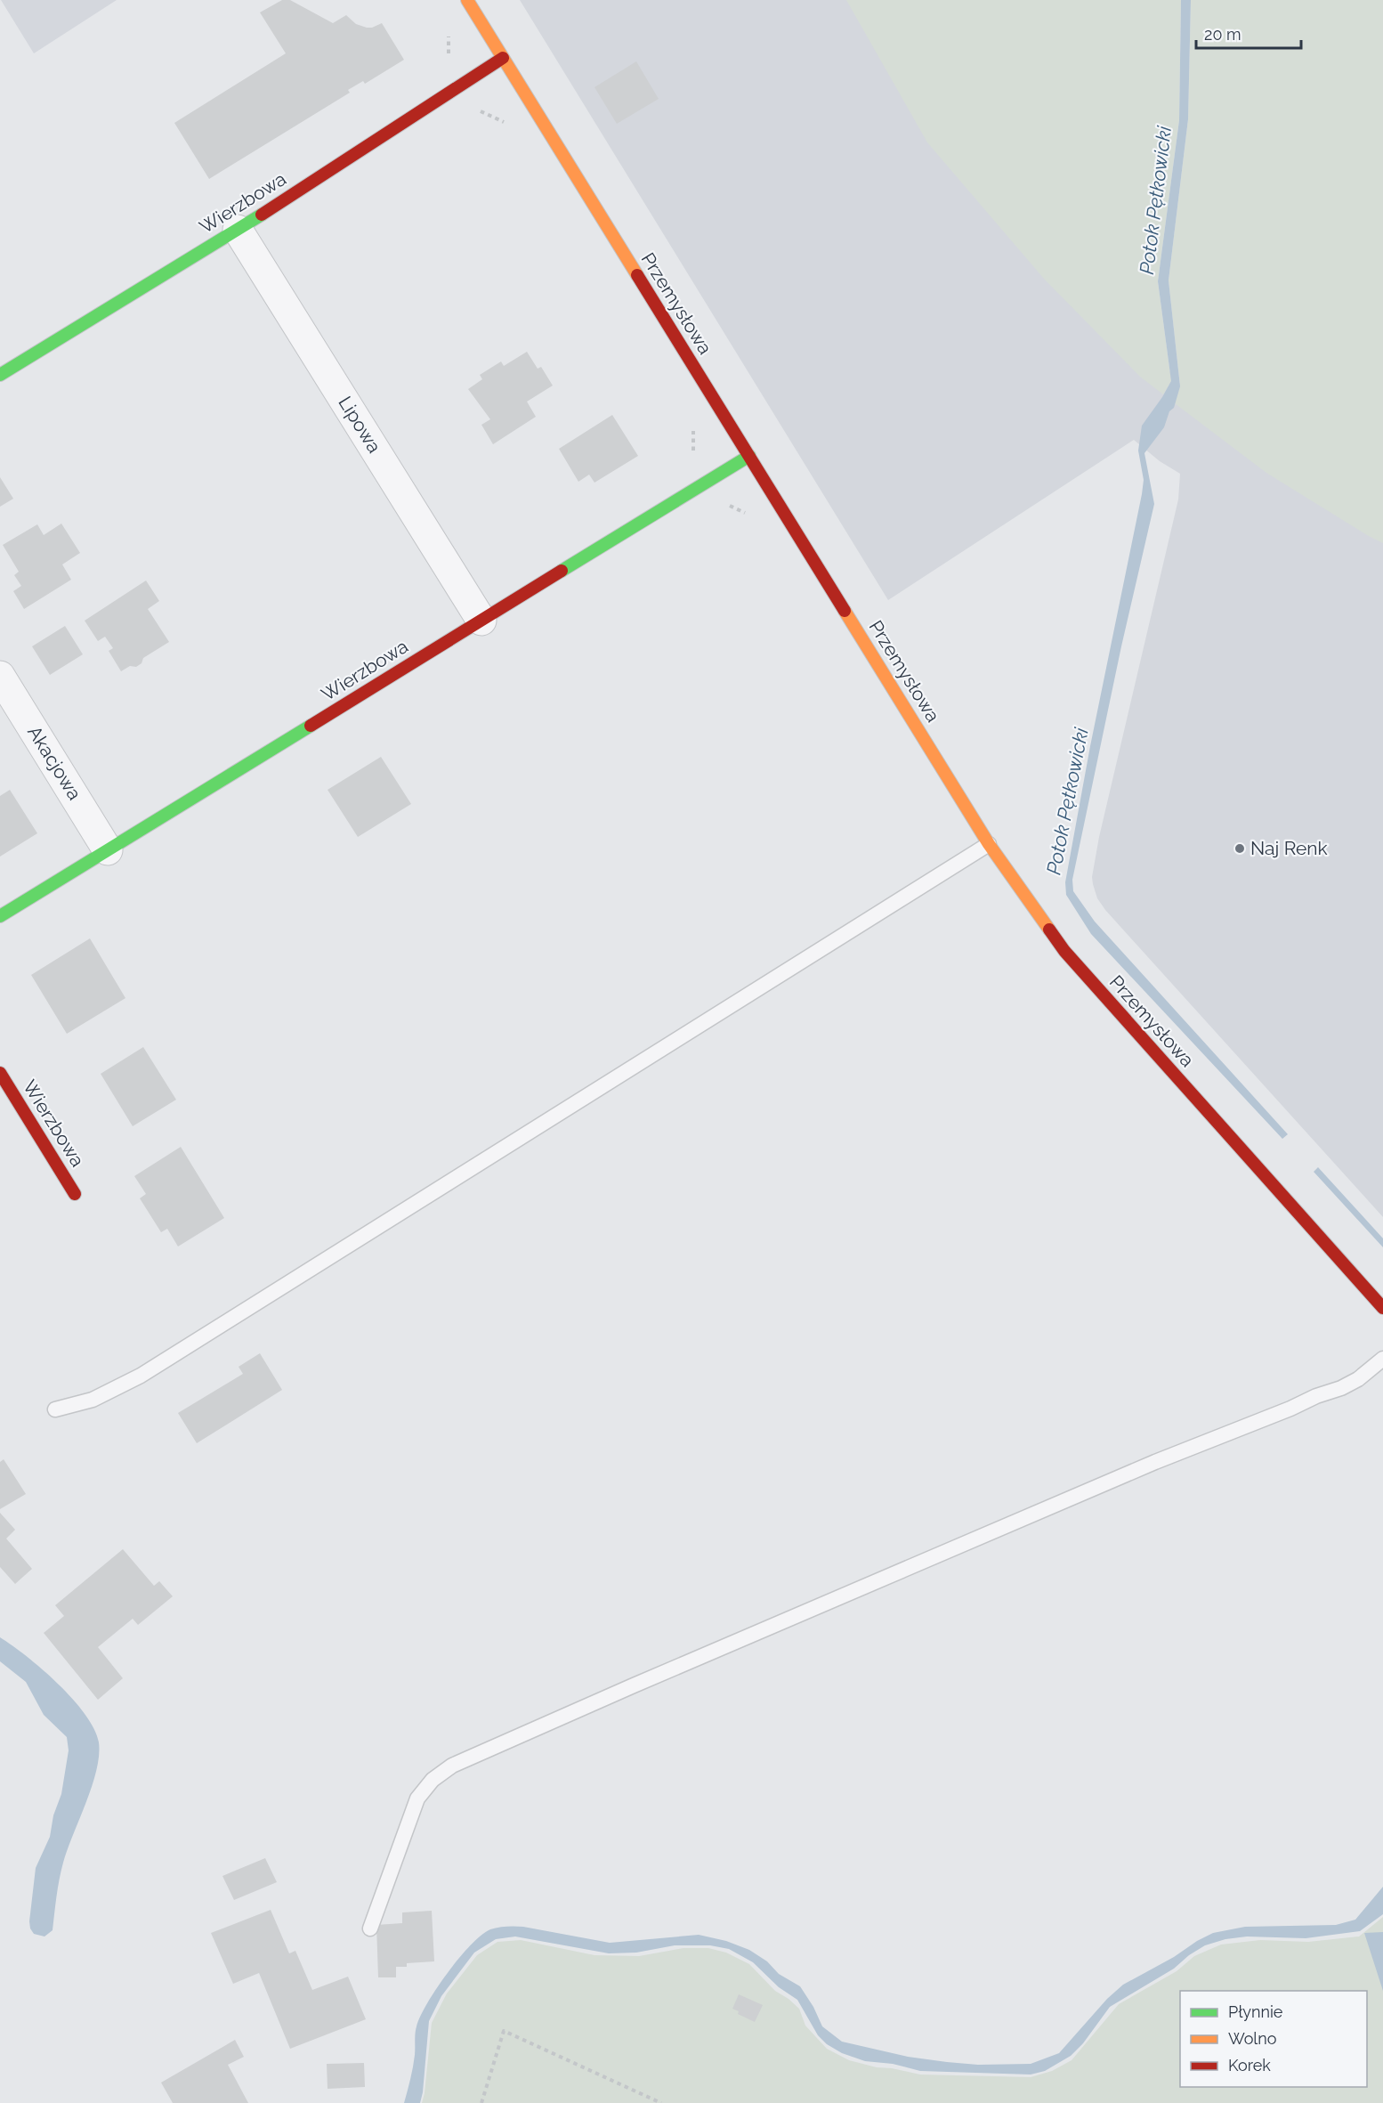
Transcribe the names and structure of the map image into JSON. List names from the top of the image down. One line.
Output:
{"streets":{"street":["Wierzbowa","Przemysłowa","Lipowa","Akacjowa"]},"crossings":[["Wierzbowa","Przemysłowa"],["Wierzbowa","Lipowa"],["Wierzbowa","Akacjowa"]],"water":["Potok Pętkowicki"],"places":["Naj Renk"],"legend":["Płynnie","Wolno","Korek"],"scale_bar":"20 m"}
